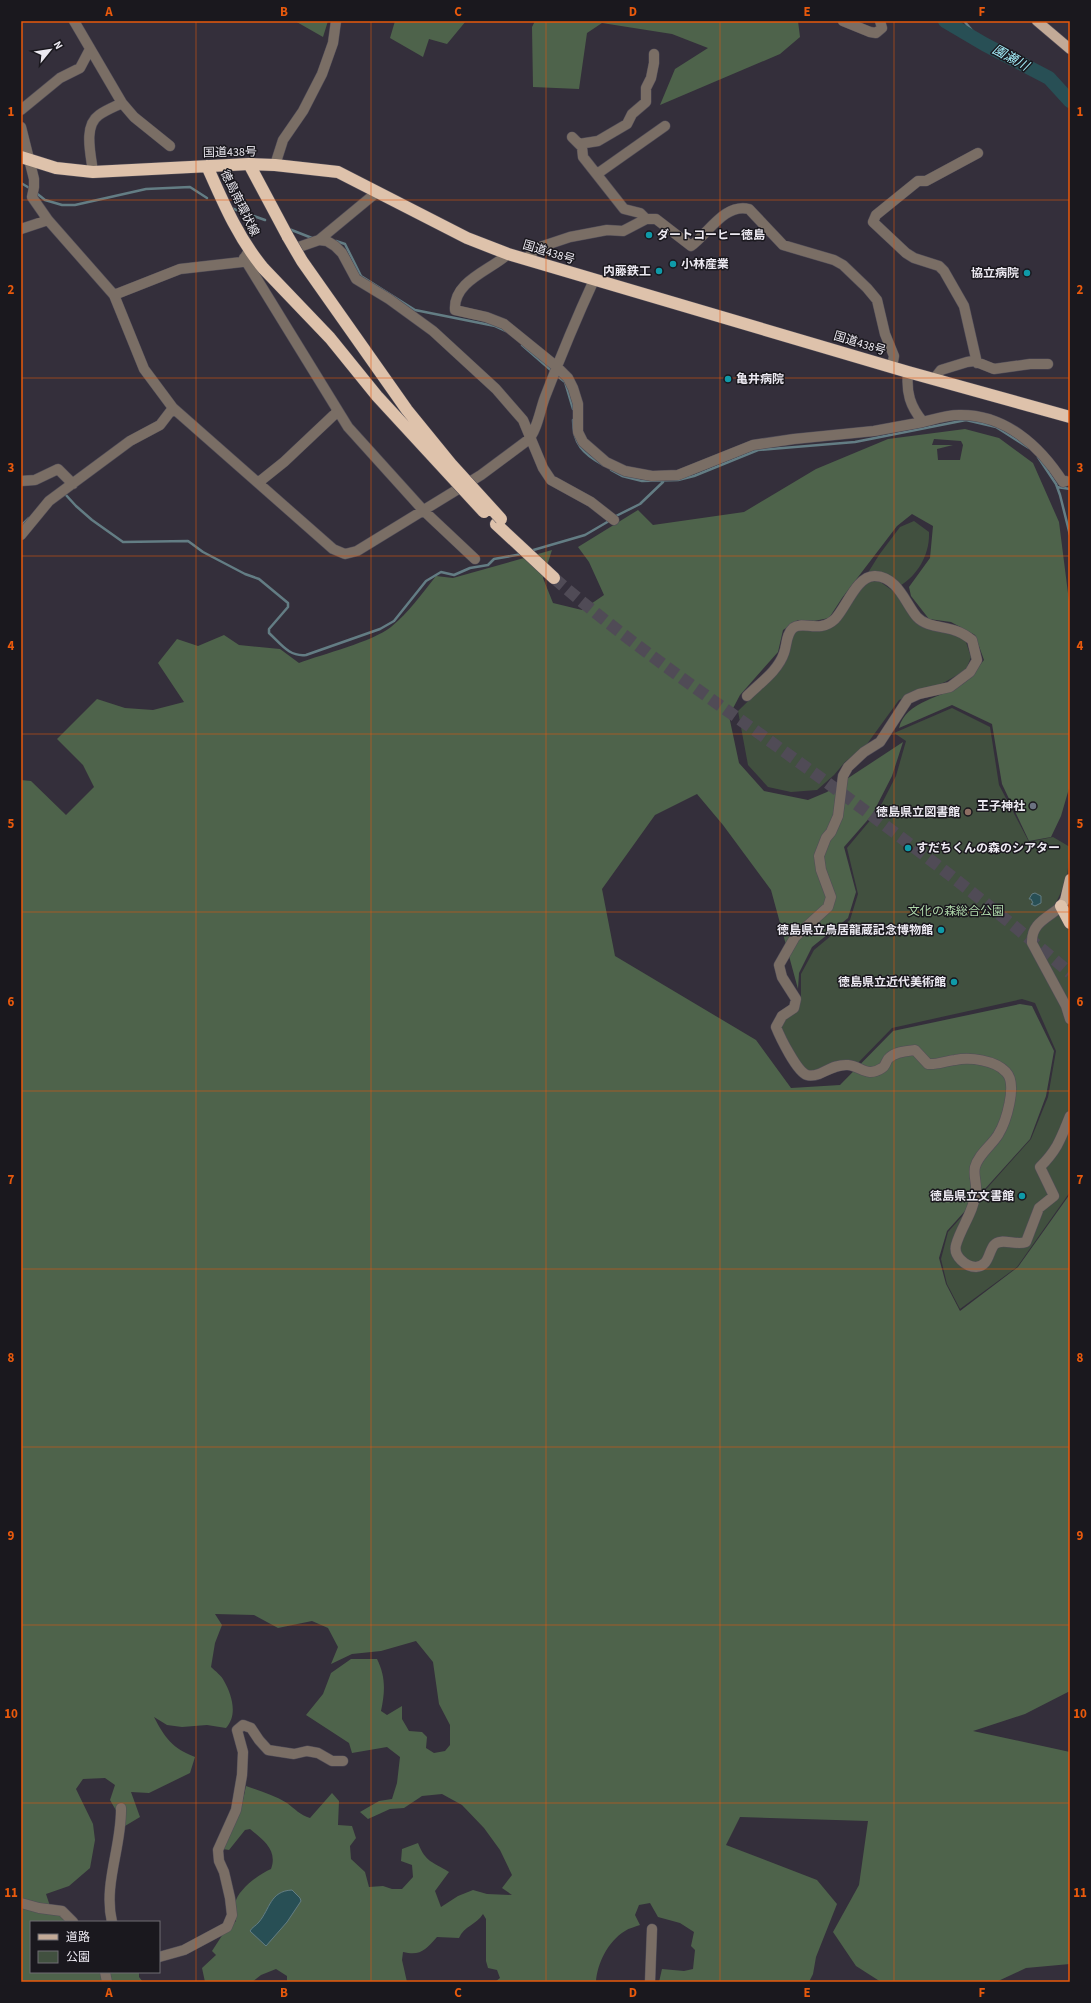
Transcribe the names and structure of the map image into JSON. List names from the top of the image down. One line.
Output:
{"streets":{"highway":["国道438号","徳島南環状線"]},"crossings":[["国道438号","徳島南環状線"]],"water":["園瀬川"],"parks":["文化の森総合公園"],"places":["ダートコーヒー徳島","小林産業","内藤鉄工","協立病院","亀井病院","王子神社","徳島県立図書館","すだちくんの森のシアター","徳島県立鳥居龍蔵記念博物館","徳島県立近代美術館","徳島県立文書館"],"legend":["道路","公園"],"north":"top right","grid":{"columns":["A","B","C","D","E","F"],"rows":["1","2","3","4","5","6","7","8","9","10","11"]}}
